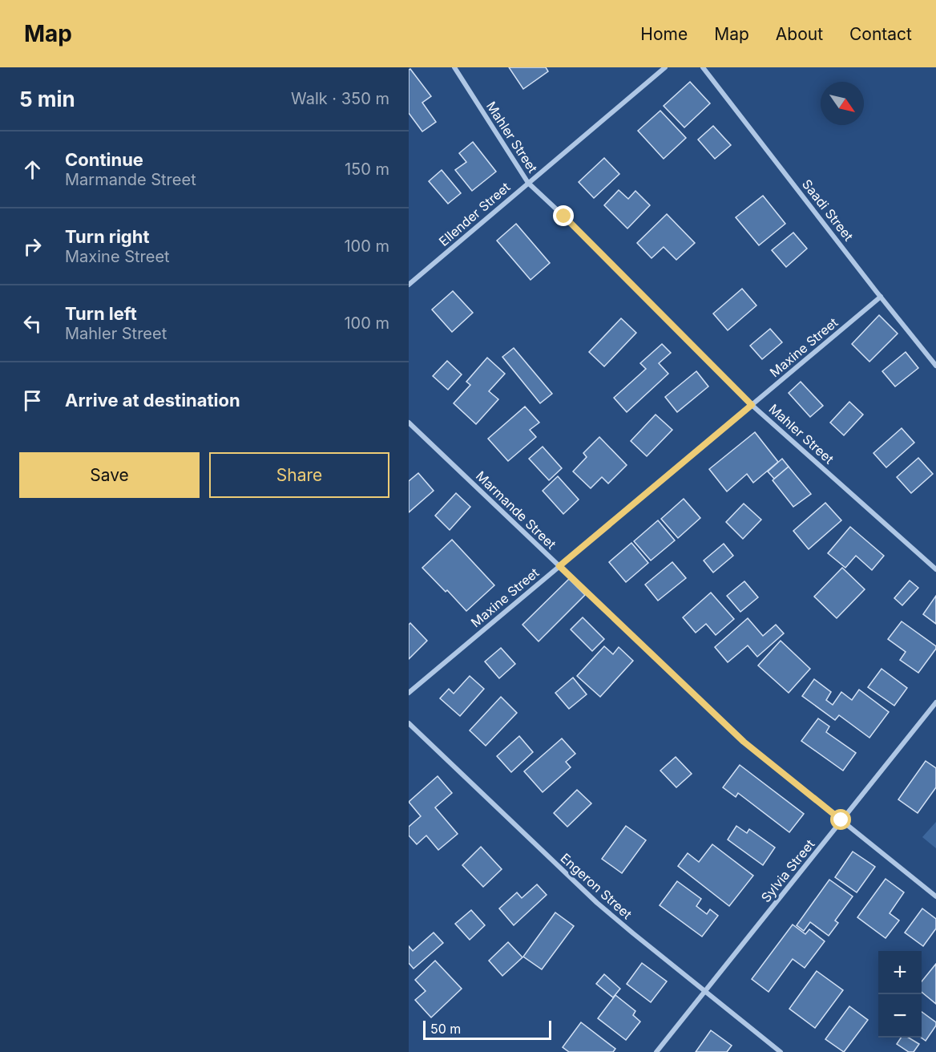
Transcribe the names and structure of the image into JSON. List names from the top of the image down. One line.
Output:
{"streets":{"street":["Mahler Street","Saadi Street","Ellender Street","Maxine Street","Marmande Street","Sylvia Street","Engeron Street"]},"crossings":[["Mahler Street","Ellender Street"],["Mahler Street","Maxine Street"],["Saadi Street","Maxine Street"],["Maxine Street","Marmande Street"],["Marmande Street","Sylvia Street"],["Sylvia Street","Engeron Street"]],"scale_bar":"50 m","north":"bottom right","page":{"header":"Map","nav":["Home","Map","About","Contact"],"heading":["5 min","Walk · 350 m"],"list":[["Continue","Marmande Street","150 m"],["Turn right","Maxine Street","100 m"],["Turn left","Mahler Street","100 m"],"Arrive at destination"],"buttons":["Save","Share"],"map_buttons":["+","−"],"scale":"50 m"}}
